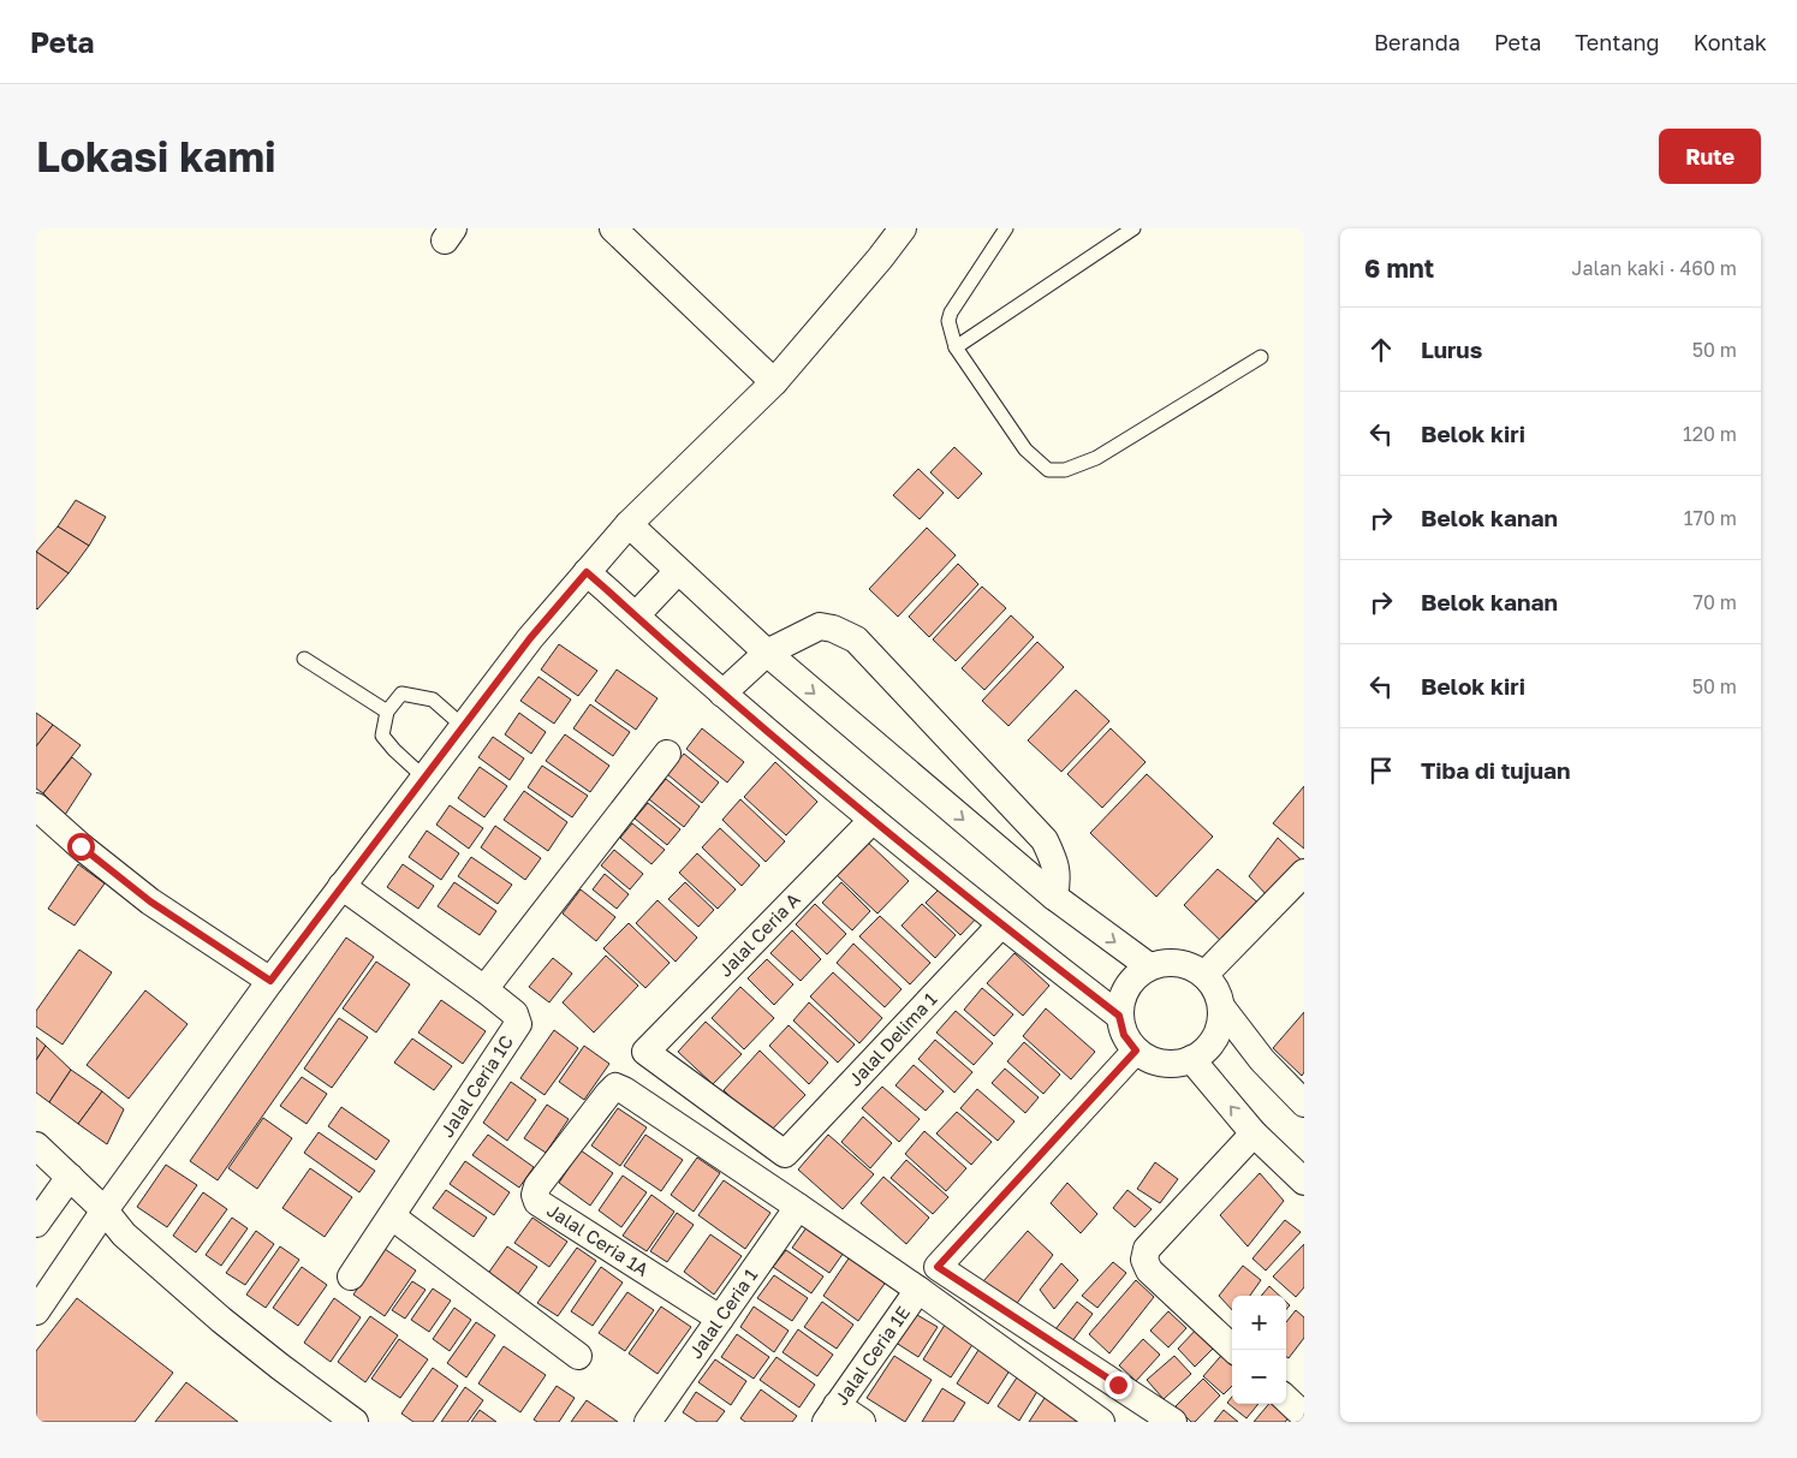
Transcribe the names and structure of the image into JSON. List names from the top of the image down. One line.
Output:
{"streets":{"street":["Jalal Ceria A","Jalal Delima 1","Jalal Ceria 1C","Jalal Ceria 1A","Jalal Ceria 1","Jalal Ceria 1E"]},"crossings":[["Jalal Ceria A","Jalal Delima 1"],["Jalal Ceria 1A","Jalal Ceria 1"]],"page":{"header":"Peta","nav":["Beranda","Peta","Tentang","Kontak"],"buttons":"Rute","title":"Lokasi kami","heading":["6 mnt","Jalan kaki · 460 m"],"list":[["Lurus","50 m"],["Belok kiri","120 m"],["Belok kanan","170 m"],["Belok kanan","70 m"],["Belok kiri","50 m"],"Tiba di tujuan"],"map_buttons":["+","−"]}}
